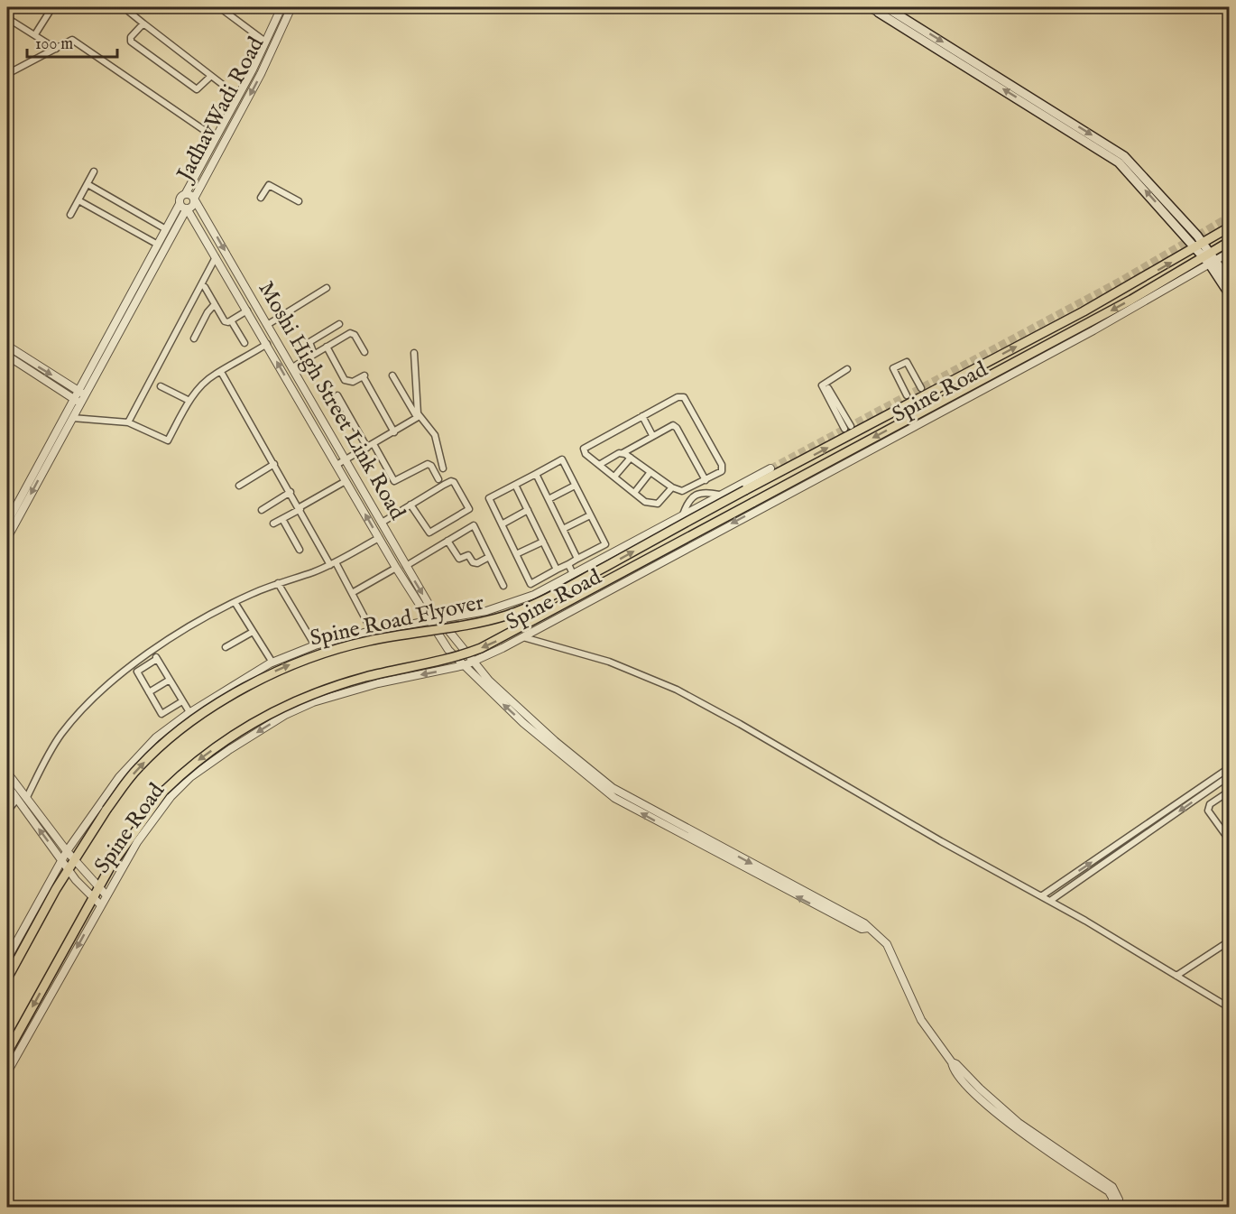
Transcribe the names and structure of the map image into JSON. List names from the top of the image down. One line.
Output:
{"streets":{"main road":["Spine Road","Spine Road Flyover"],"street":["JadhavWadi Road","Moshi High Street Link Road"]},"crossings":[["JadhavWadi Road","Moshi High Street Link Road"],["Spine Road","Moshi High Street Link Road"],["Spine Road","Spine Road Flyover"]],"scale_bar":"100 m"}
